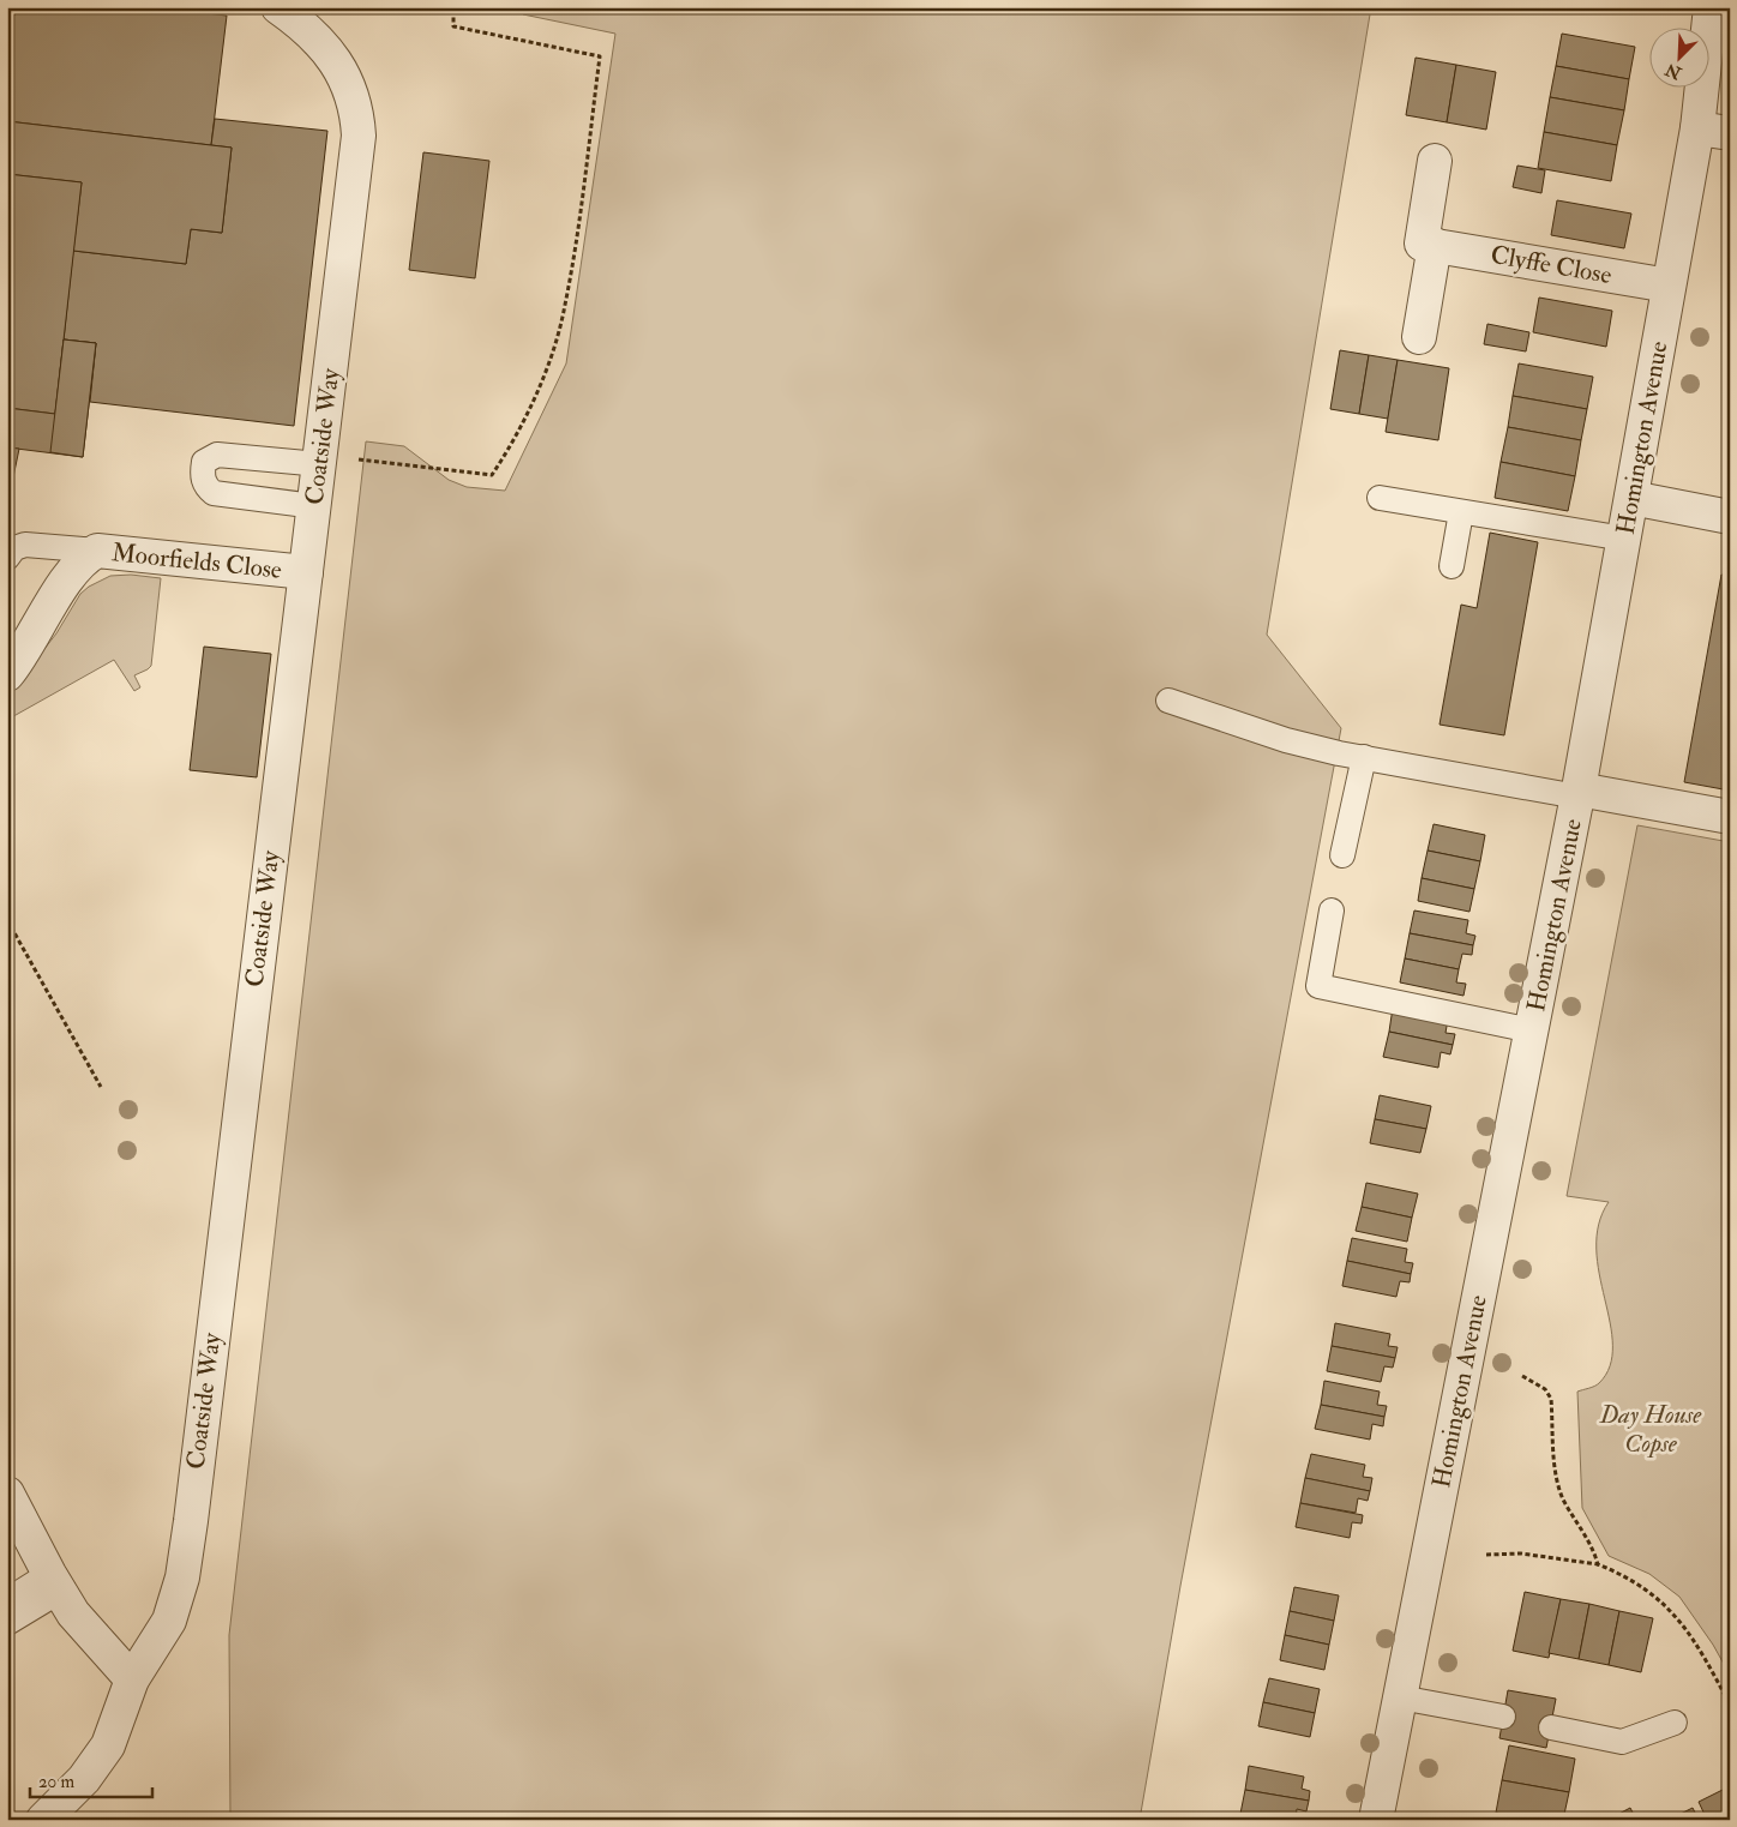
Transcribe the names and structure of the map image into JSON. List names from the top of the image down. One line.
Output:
{"streets":{"street":["Clyffe Close","Coatside Way","Homington Avenue","Moorfields Close"]},"crossings":[["Clyffe Close","Homington Avenue"],["Coatside Way","Moorfields Close"]],"parks":["Day House Copse"],"scale_bar":"20 m","north":"bottom left"}
